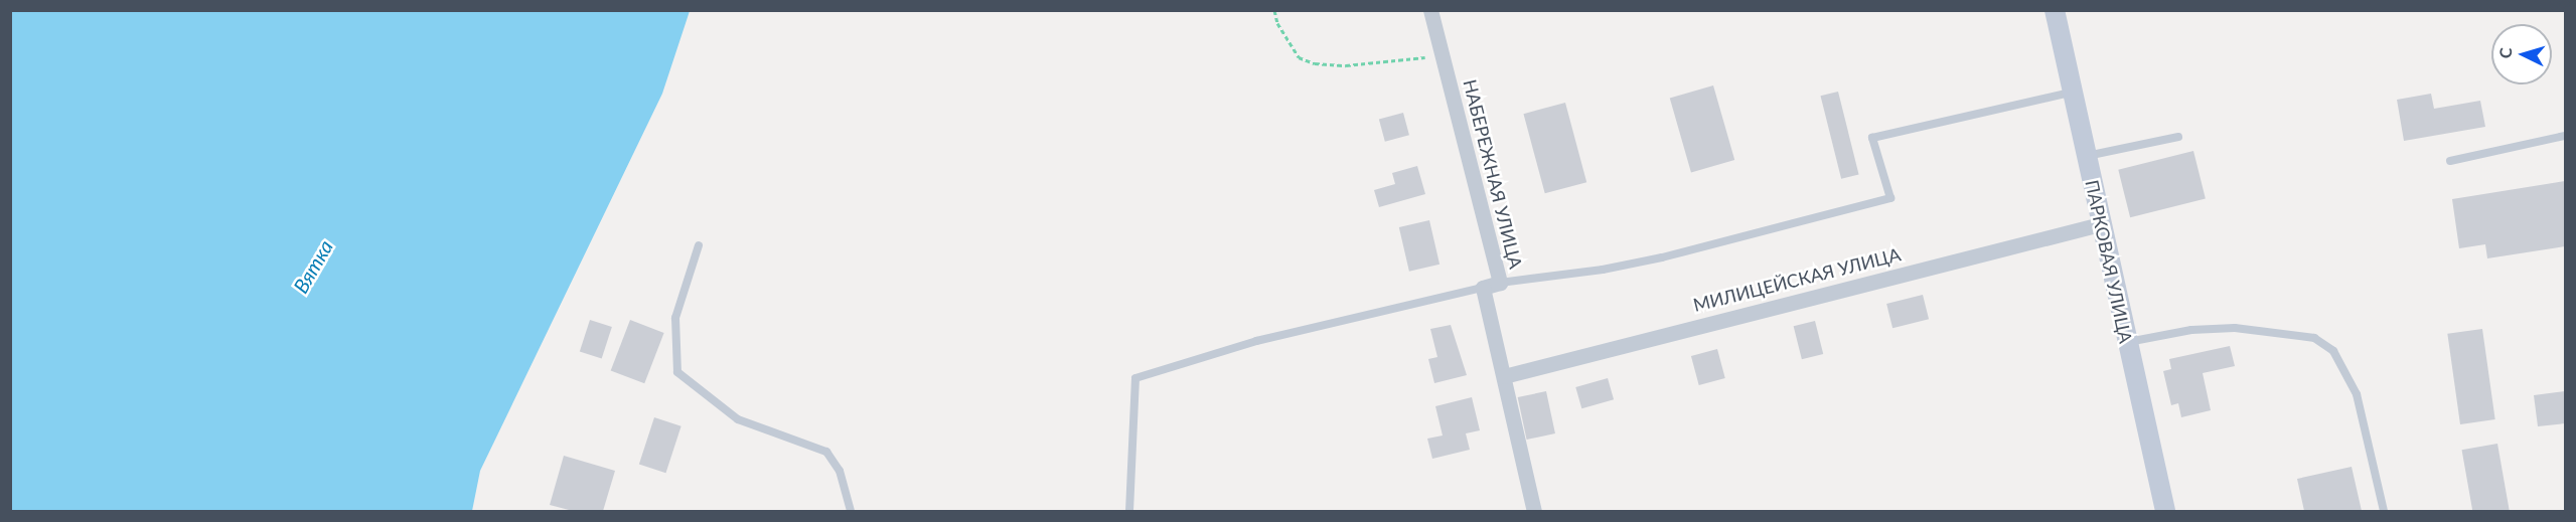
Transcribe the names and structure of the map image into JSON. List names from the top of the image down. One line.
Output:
{"streets":{"street":["НАБЕРЕЖНАЯ УЛИЦА","ПАРКОВАЯ УЛИЦА","МИЛИЦЕЙСКАЯ УЛИЦА"]},"crossings":[["ПАРКОВАЯ УЛИЦА","МИЛИЦЕЙСКАЯ УЛИЦА"]],"water":["Вятка"],"north":"left"}
